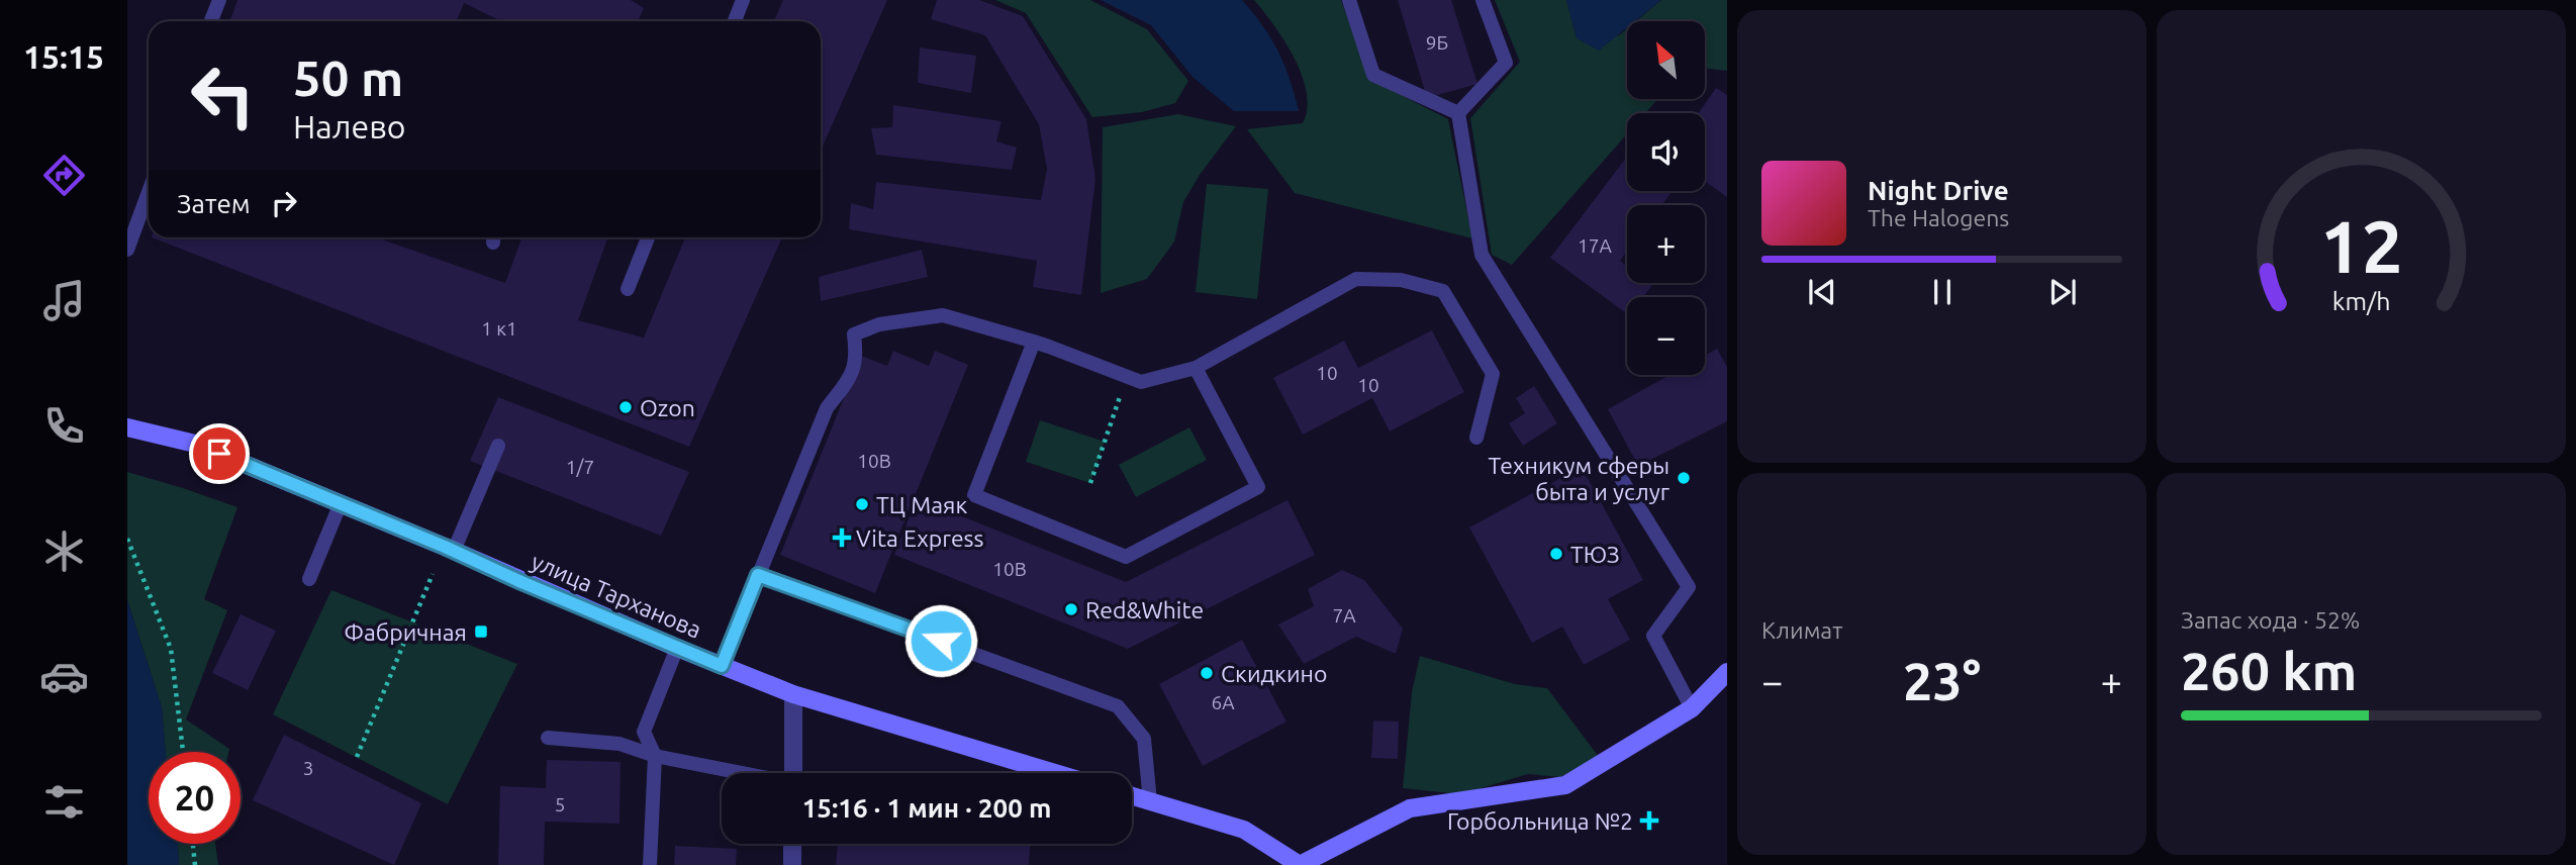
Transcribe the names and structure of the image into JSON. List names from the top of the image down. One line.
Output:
{"streets":{"main road":["улица Тарханова"]},"places":{"other":["Ozon","Техникум сферы быта и услуг","ТЦ Маяк","ТЮЗ","Red&White","Скидкино"],"health":["Vita Express","Горбольница №2"],"transit":["Фабричная"]},"house_numbers":["9Б","17А","1 к1","10","10","10В","1/7","10В","7А","6А","3","5"],"north":"top left","page":{"tabs":"15:15","map_buttons":["+","−"],"turn":["50 m","Налево"],"song":["Night Drive","The Halogens"],"then":"Затем","tile":["Климат",["Запас хода · 52%","260 km"]],"heat":["−","23°","+"],"limit":"20","trip":"15:16 · 1 мин · 200 m","gauge":["12","km/h"]}}
